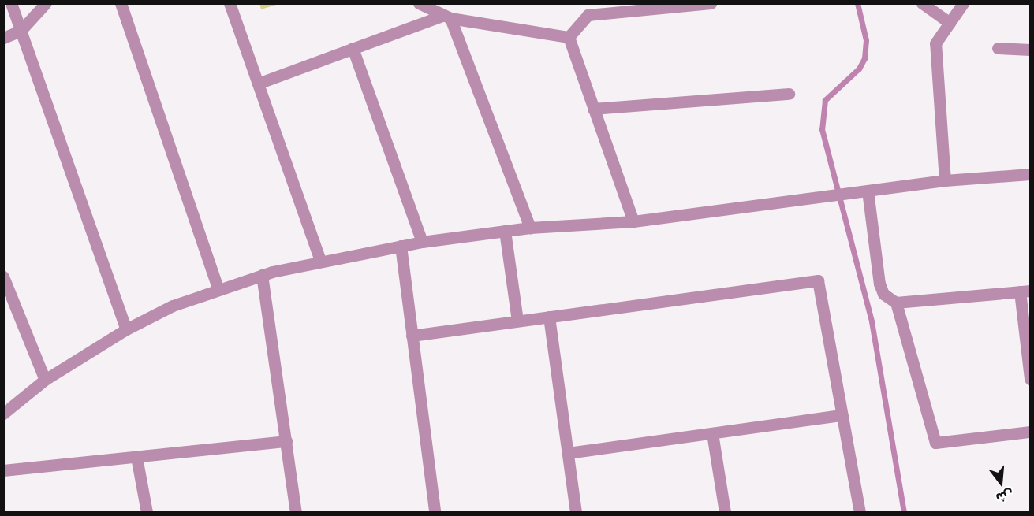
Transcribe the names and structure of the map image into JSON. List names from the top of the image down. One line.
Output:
{"north":"bottom"}
